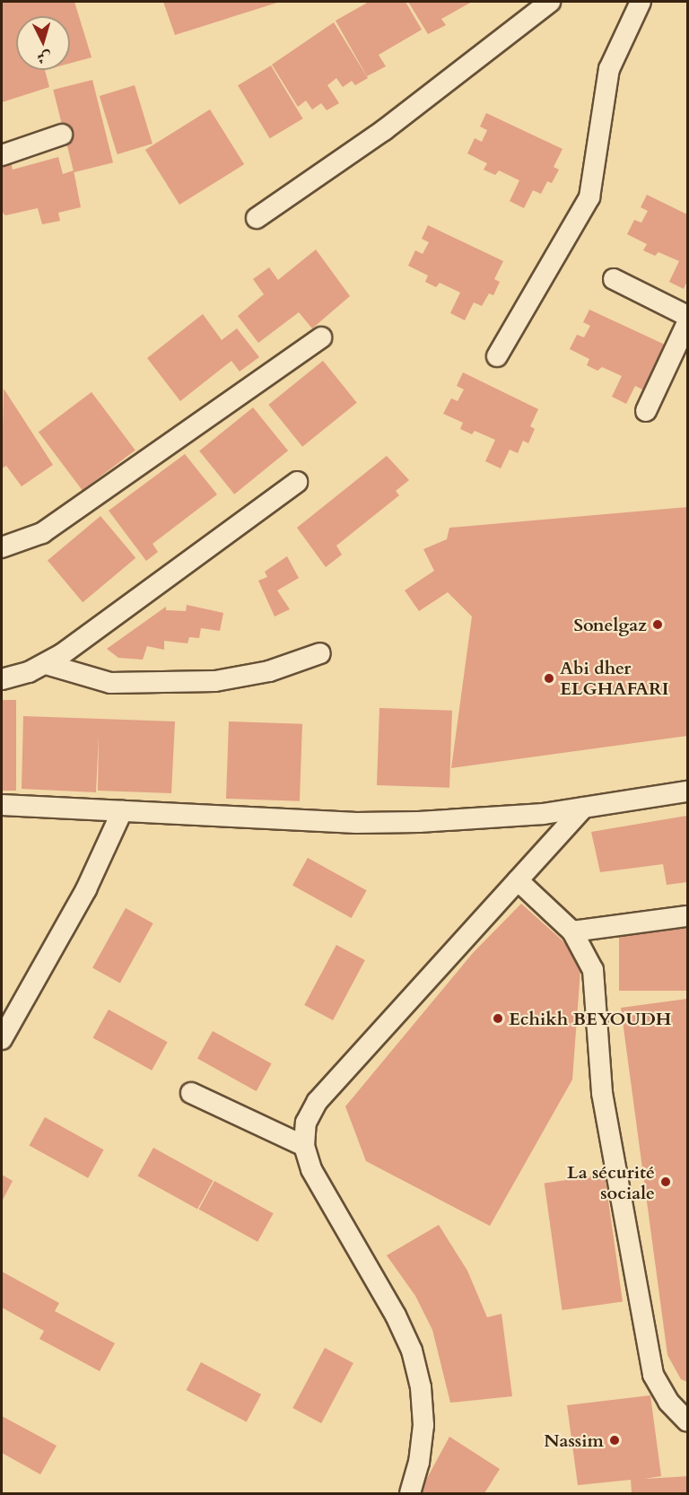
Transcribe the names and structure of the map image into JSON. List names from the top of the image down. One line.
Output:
{"places":["Sonelgaz","Abi dher ELGHAFARI","Echikh BEYOUDH","La sécurité sociale","Nassim"],"north":"bottom"}
